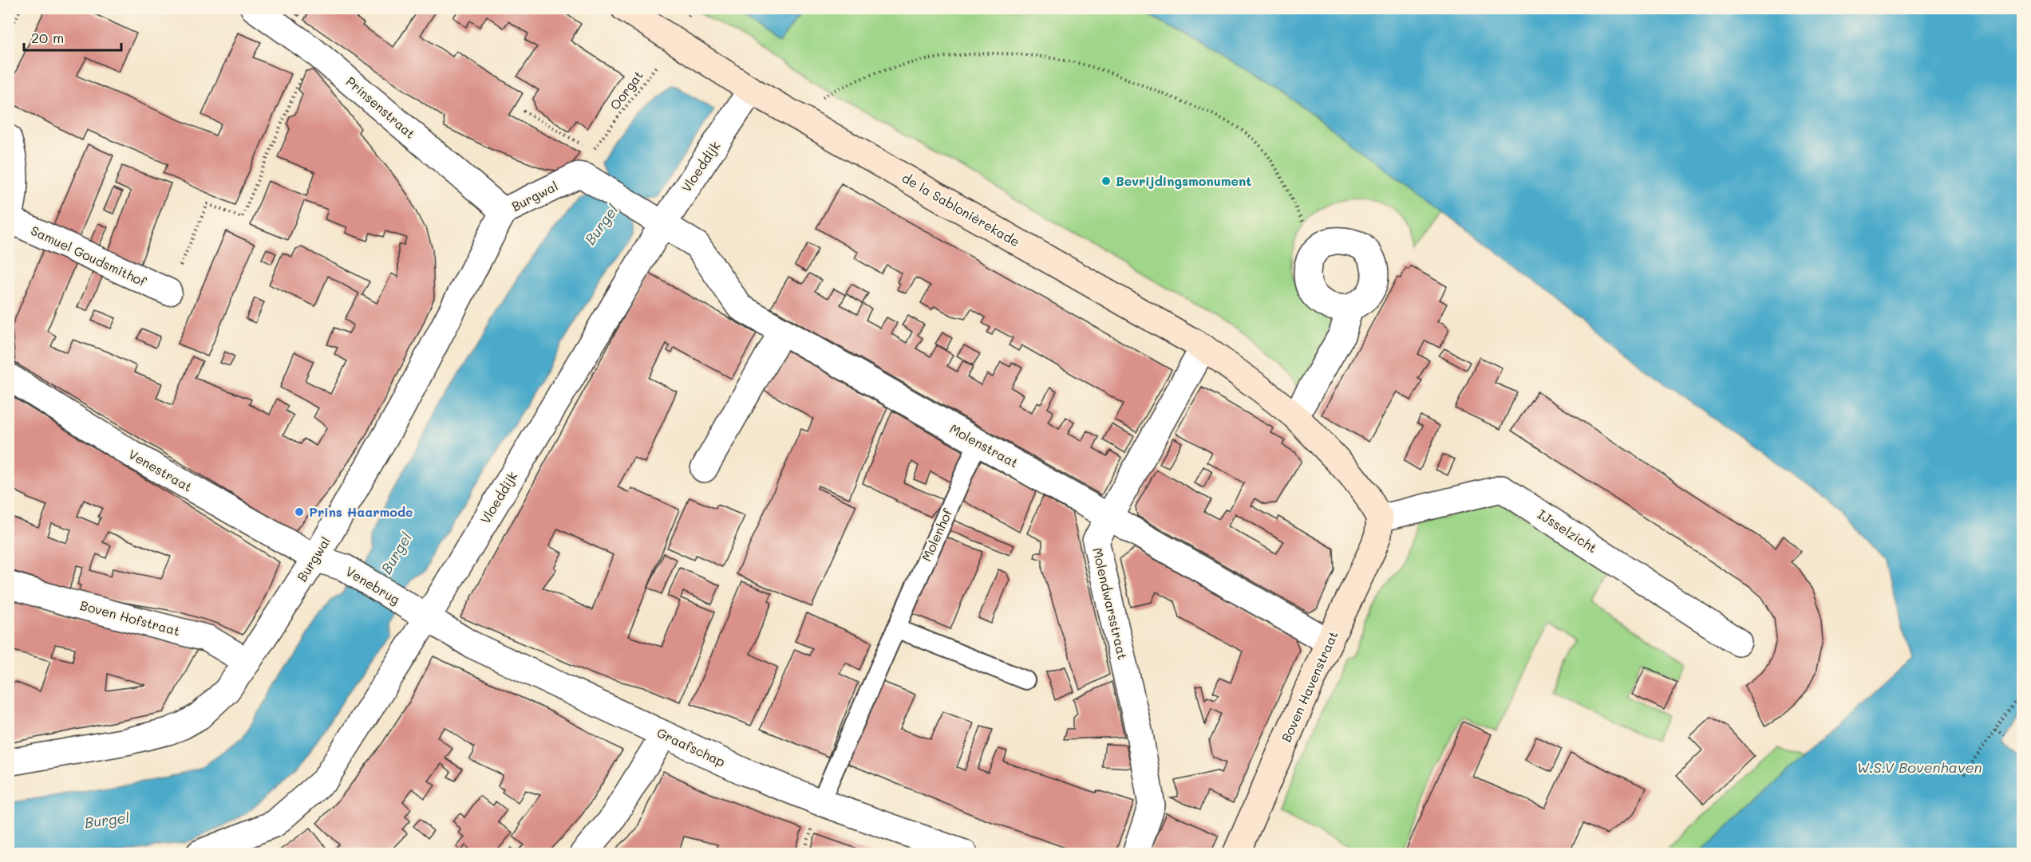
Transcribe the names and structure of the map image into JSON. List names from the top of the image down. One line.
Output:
{"streets":{"street":["Prinsenstraat","Vloeddijk","Burgwal","de la Sablonièrekade","Samuel Goudsmithof","Molenstraat","Venestraat","IJsselzicht","Venebrug","Molendwarsstraat","Boven Hofstraat","Boven Havenstraat","Graafschap"],"lane":["Molenhof"],"path":["Oorgat"]},"crossings":[["Oorgat","Burgwal"],["Oorgat","de la Sablonièrekade"],["Oorgat","Molenstraat"],["Prinsenstraat","Burgwal"],["Vloeddijk","de la Sablonièrekade"],["Vloeddijk","Molenstraat"],["Vloeddijk","Venebrug"],["Vloeddijk","Graafschap"],["Burgwal","Molenstraat"],["Burgwal","Venestraat"],["Burgwal","Venebrug"],["Burgwal","Boven Hofstraat"],["de la Sablonièrekade","IJsselzicht"],["de la Sablonièrekade","Molendwarsstraat"],["de la Sablonièrekade","Boven Havenstraat"],["Molenstraat","Molenhof"],["Molenstraat","Molendwarsstraat"],["Molenstraat","Boven Havenstraat"],["Venestraat","Venebrug"],["IJsselzicht","Boven Havenstraat"],["Molenhof","Graafschap"],["Venebrug","Graafschap"]],"water":["Burgel","W.S.V Bovenhaven"],"places":["Bevrijdingsmonument","Prins Haarmode"],"scale_bar":"20 m"}
